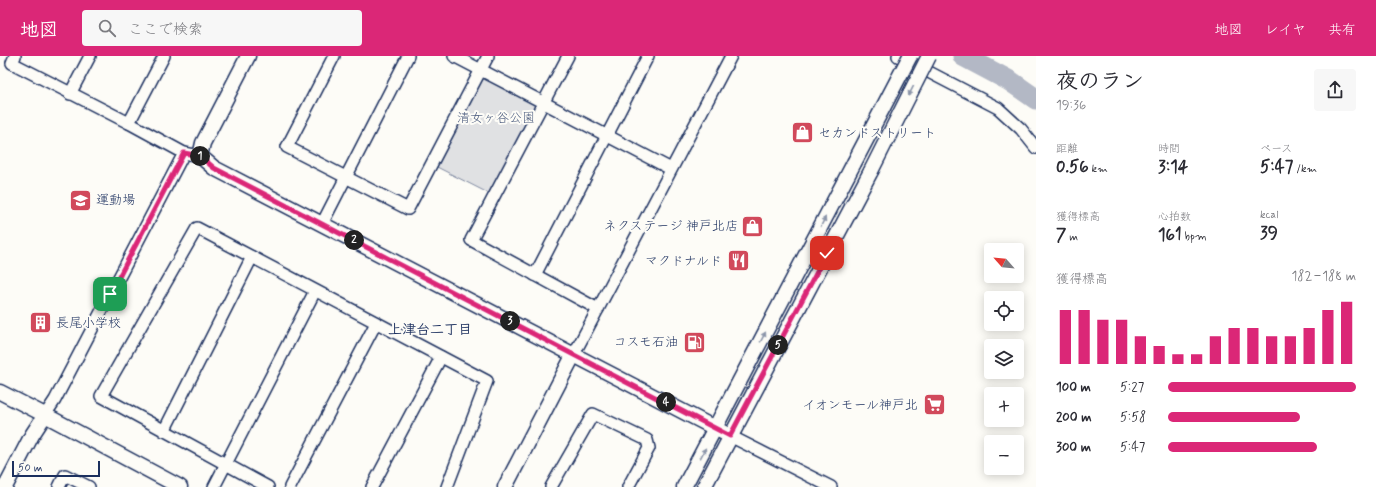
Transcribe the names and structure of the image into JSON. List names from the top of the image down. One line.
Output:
{"districts":["上津台二丁目"],"parks":["清女ヶ谷公園"],"places":{"shop":["セカンドストリート","ネクステージ 神戸北店"],"school or university":["運動場"],"restaurant":["マクドナルド"],"building":["長尾小学校"],"fuel station":["コスモ石油"],"supermarket":["イオンモール神戸北"]},"scale_bar":"50 m","north":"top left","page":{"header":"地図","search":"ここで検索","nav":["地図","レイヤ","共有"],"heading":["夜のラン","19:36"],"stats":[["距離","0.56 km"],["時間","3:14"],["ペース","5:47 /km"],["獲得標高","7 m"],["心拍数","161 bpm"],["kcal","39"]],"pins":["1","2","3","5","4"],"map_buttons":["+","−"],"chart":["獲得標高","182–188 m"],"list":[{"name":"100 m","note":"5:27"},{"name":"200 m","note":"5:58"},{"name":"300 m","note":"5:47"}],"scale":"50 m"}}
